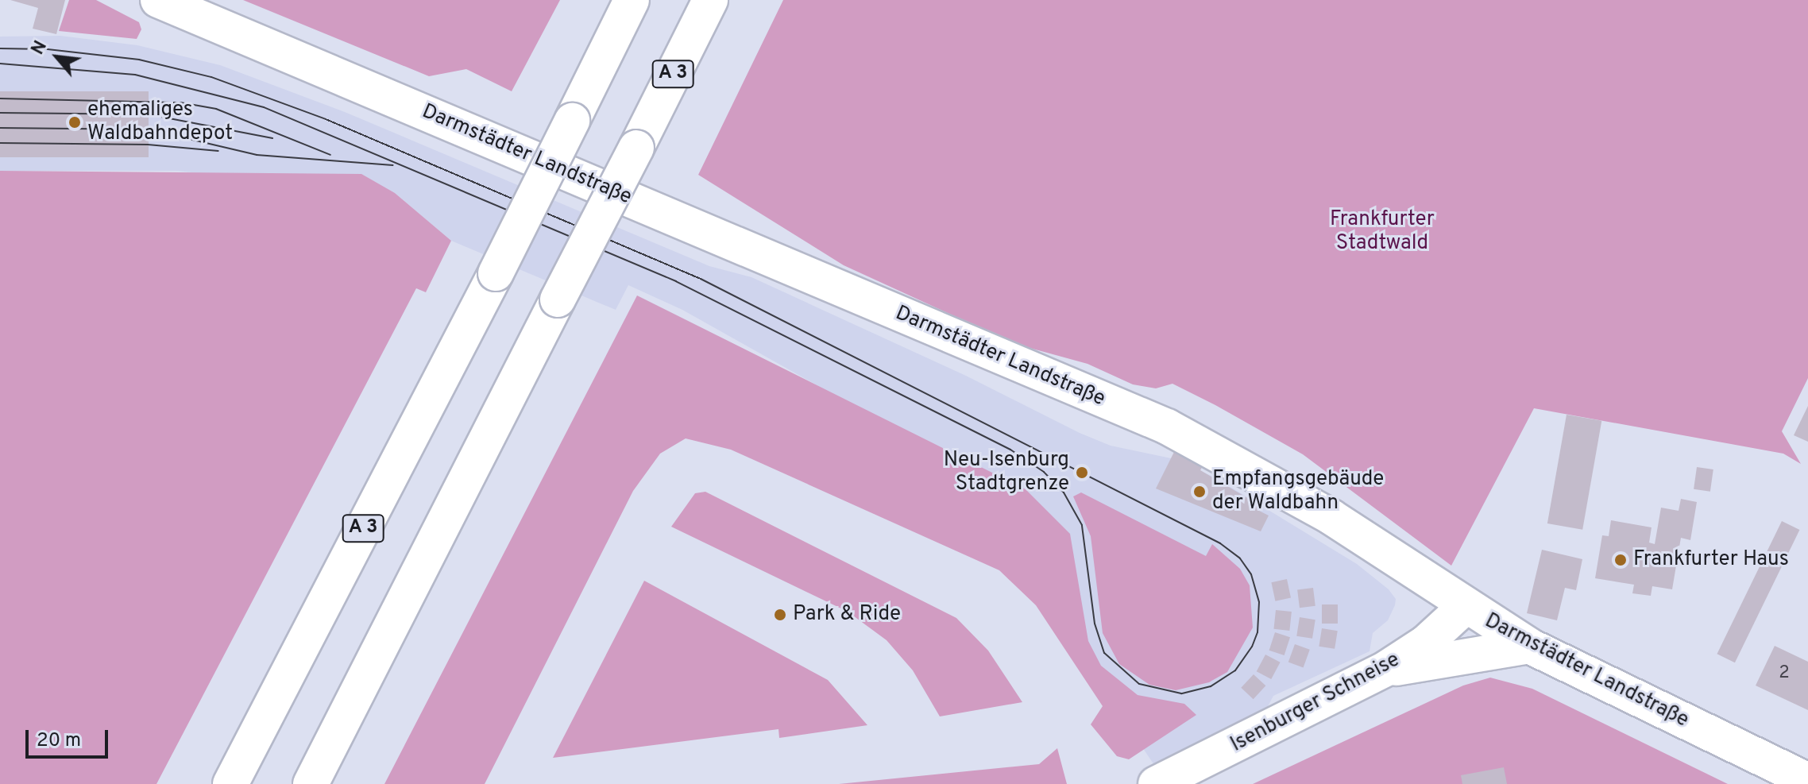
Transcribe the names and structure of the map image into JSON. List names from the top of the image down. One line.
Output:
{"streets":{"main road":["A 3","Darmstädter Landstraße","Isenburger Schneise"]},"crossings":[["Darmstädter Landstraße","Isenburger Schneise"]],"parks":["Frankfurter Stadtwald"],"places":["ehemaliges Waldbahndepot","Neu-Isenburg Stadtgrenze","Empfangsgebäude der Waldbahn","Frankfurter Haus","Park & Ride"],"house_numbers":["2"],"scale_bar":"20 m","north":"top left"}
